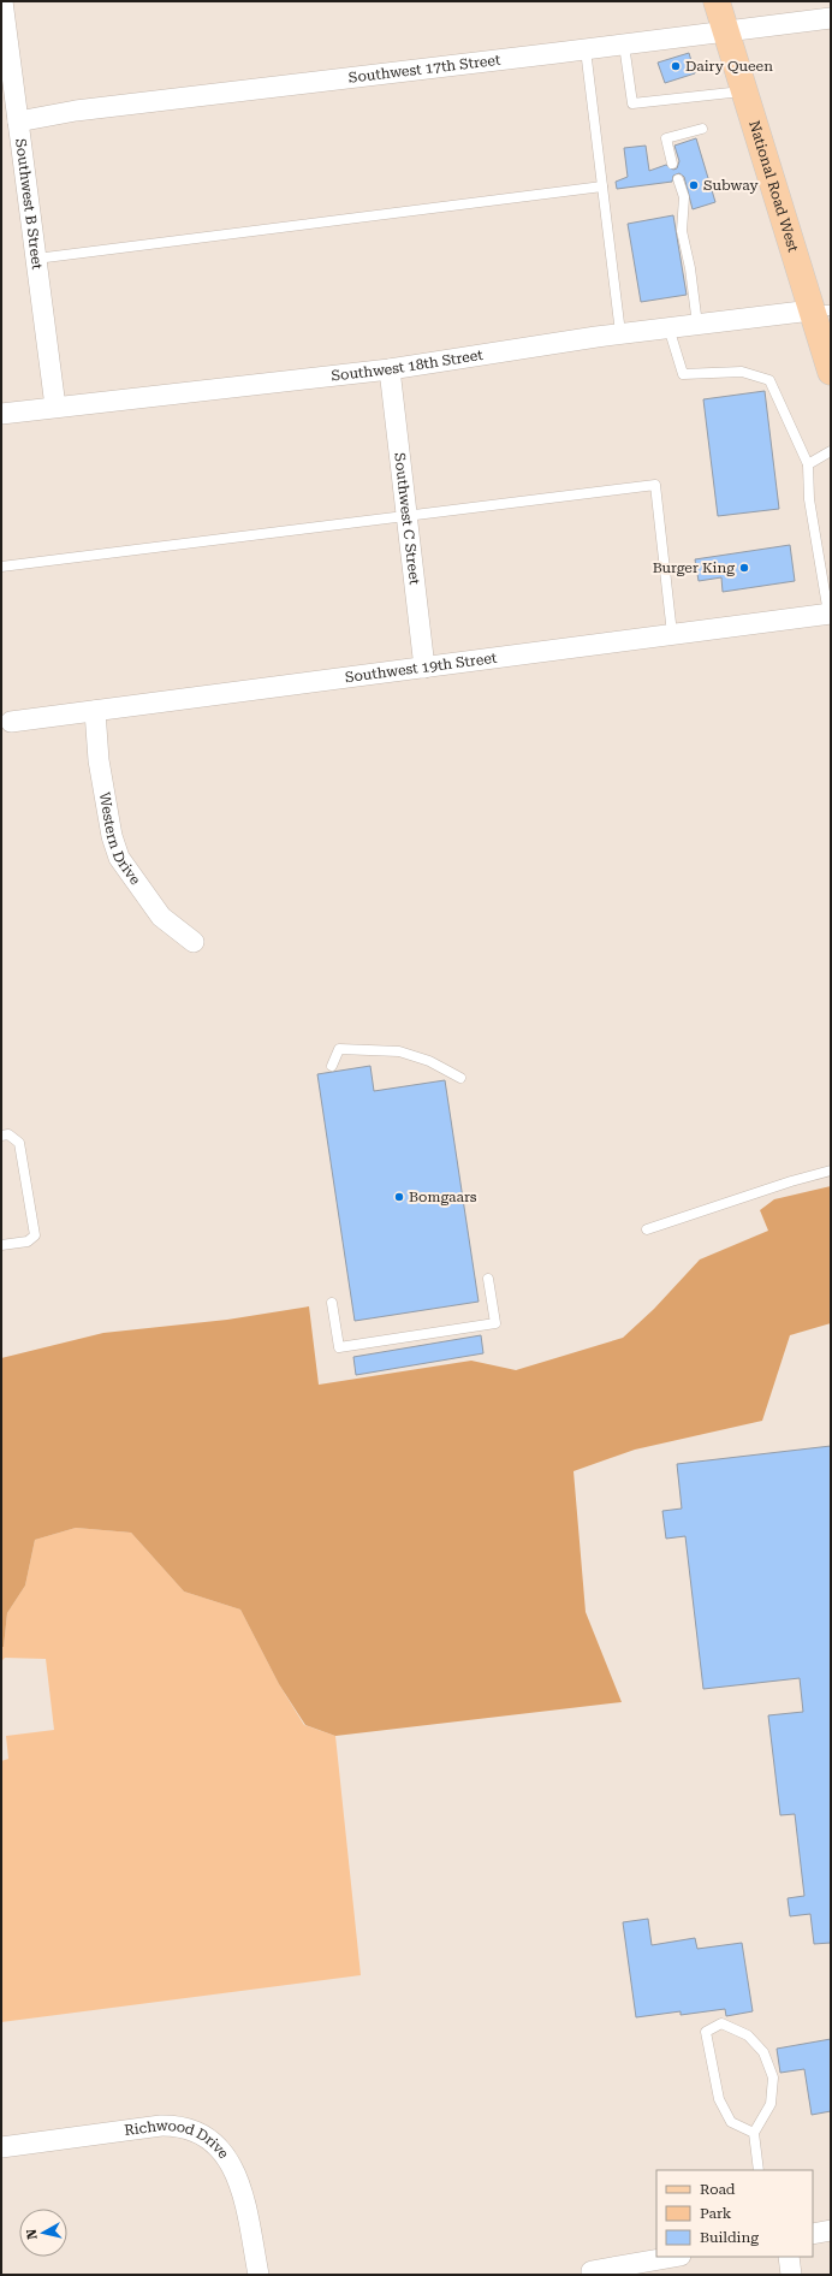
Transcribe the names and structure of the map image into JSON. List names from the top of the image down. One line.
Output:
{"streets":{"main road":["National Road West"],"street":["Southwest 17th Street","Southwest B Street","Southwest 18th Street","Southwest C Street","Southwest 19th Street","Western Drive","Richwood Drive"]},"crossings":[["Southwest 17th Street","National Road West"],["Southwest 17th Street","Southwest B Street"],["National Road West","Southwest 18th Street"],["Southwest B Street","Southwest 18th Street"],["Southwest 18th Street","Southwest C Street"],["Southwest C Street","Southwest 19th Street"],["Southwest 19th Street","Western Drive"]],"places":["Dairy Queen","Subway","Burger King","Bomgaars"],"legend":["Road","Park","Building"],"north":"left"}
